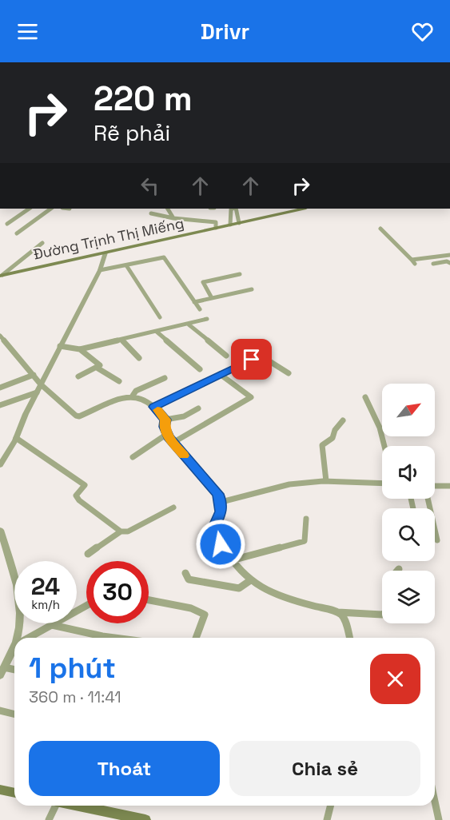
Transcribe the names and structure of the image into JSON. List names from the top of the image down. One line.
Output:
{"streets":{"main road":["Đường Trịnh Thị Miếng"]},"north":"top right","page":{"header":"Drivr","turn":["220 m","Rẽ phải"],"speed":"24 km/h","limit":"30","heading":["1 phút","360 m · 11:41"],"buttons":["Thoát","Chia sẻ"]}}
